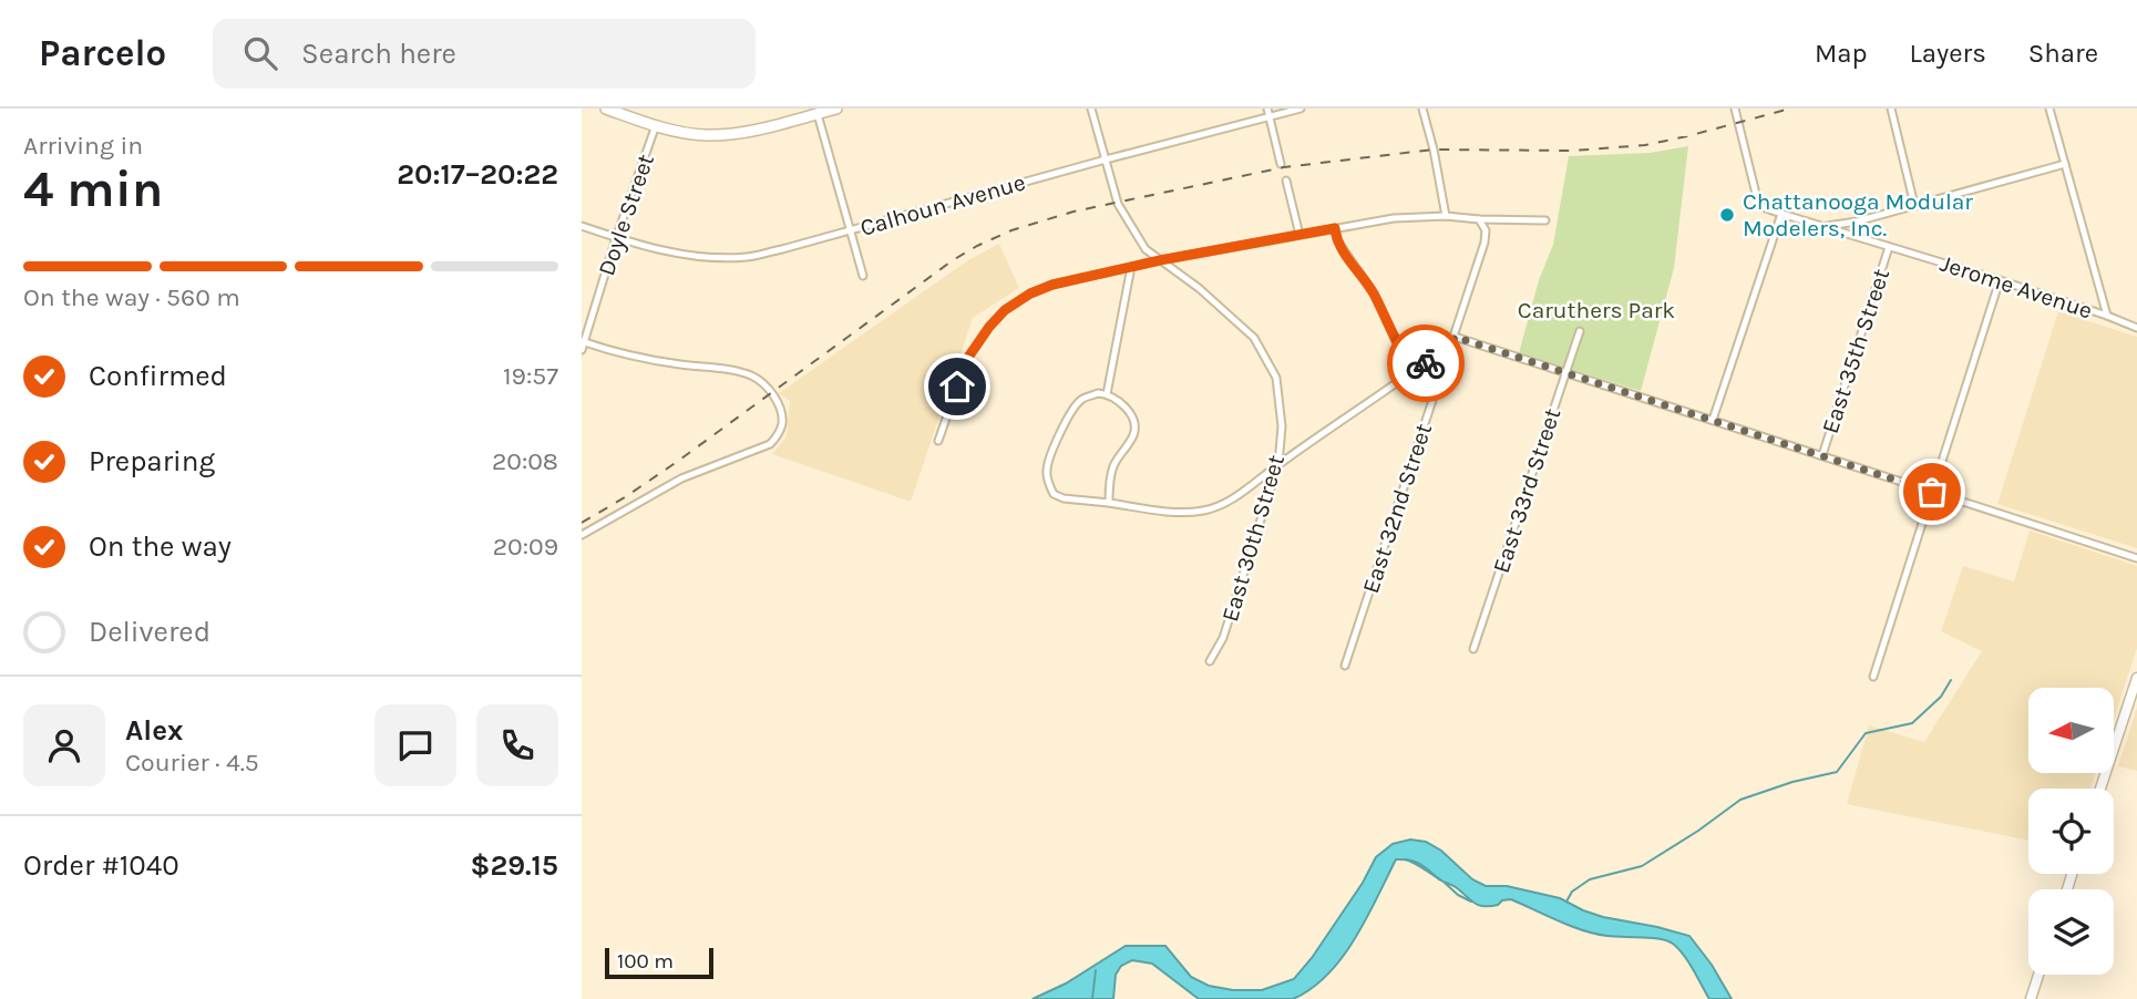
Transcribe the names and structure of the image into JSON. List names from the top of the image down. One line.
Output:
{"streets":{"street":["Calhoun Avenue","Doyle Street","Jerome Avenue","East 35th Street","East 33rd Street","East 32nd Street","East 30th Street"]},"crossings":[["Calhoun Avenue","Doyle Street"],["Calhoun Avenue","East 30th Street"],["Jerome Avenue","East 35th Street"]],"parks":["Caruthers Park"],"places":["Chattanooga Modular Modelers, Inc."],"scale_bar":"100 m","north":"left","page":{"header":"Parcelo","search":"Search here","nav":["Map","Layers","Share"],"heading":["4 min","Arriving in","20:17–20:22"],"panel":["Alex","Courier · 4.5","Order #1040","$29.15"],"bar":"On the way · 560 m","list":[["Confirmed","19:57"],["Preparing","20:08"],["On the way","20:09"],"Delivered"],"scale":"100 m"}}
